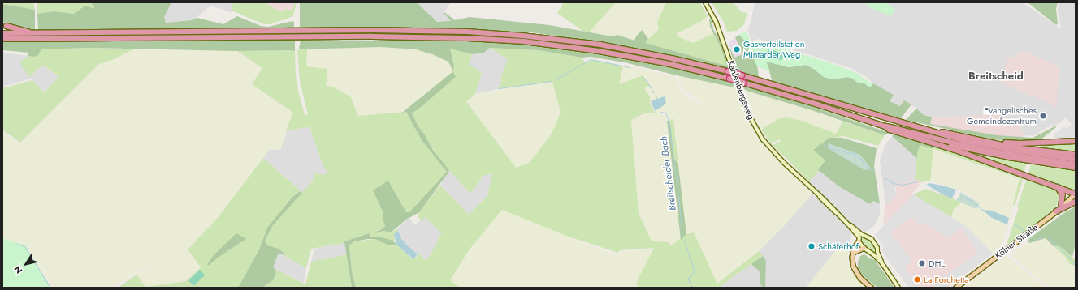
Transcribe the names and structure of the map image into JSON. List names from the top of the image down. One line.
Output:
{"streets":{"main road":["Kölner Straße"],"street":["Kahlenbergsweg"]},"districts":["Breitscheid"],"water":["Breitscheider Bach"],"places":["Gasverteilstation Mintarder Weg","Evangelisches Gemeindezentrum","Schäferhof","DHL","La Forchetta"],"north":"bottom left"}
